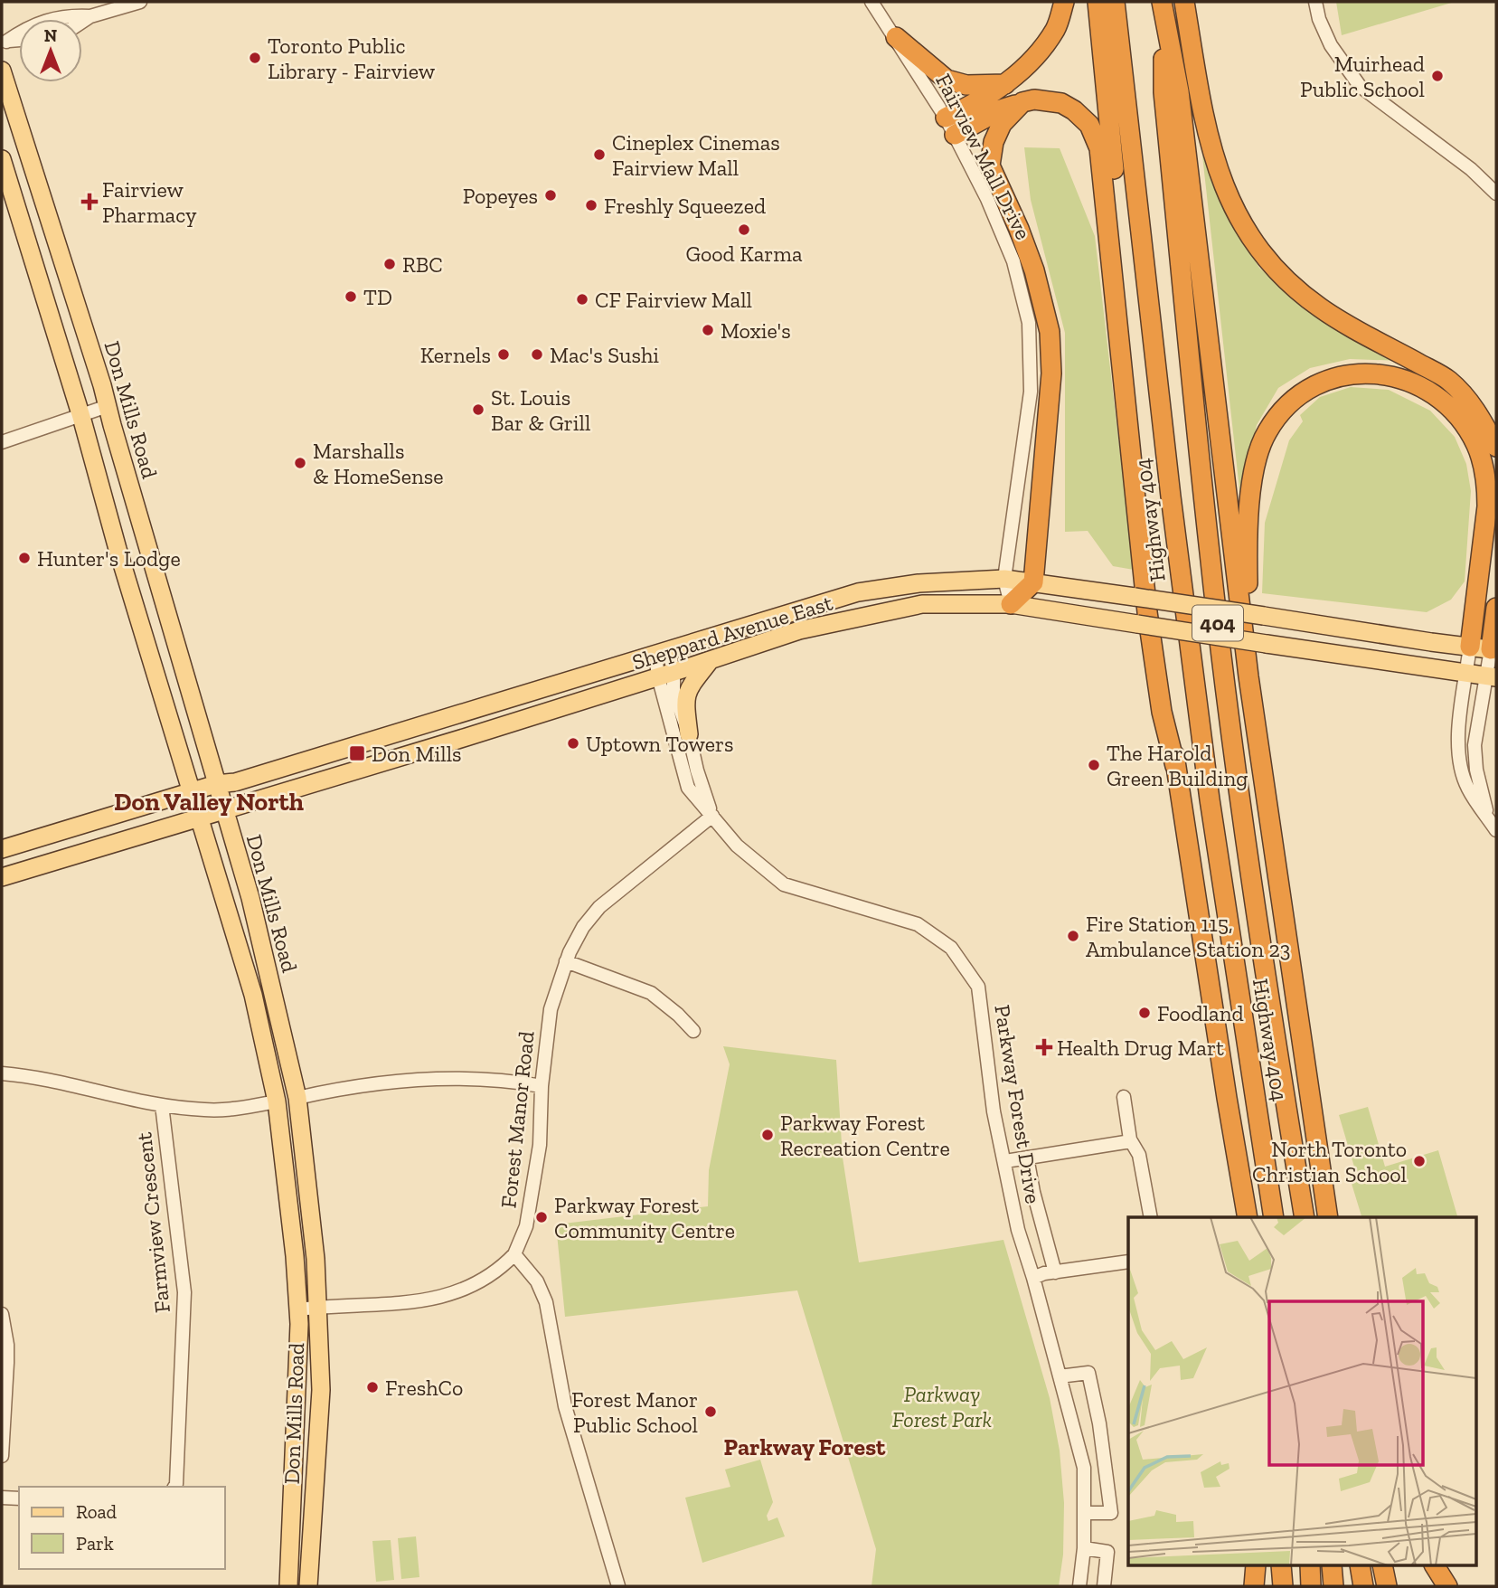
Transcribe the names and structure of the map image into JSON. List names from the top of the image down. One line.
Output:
{"streets":{"highway":["Highway 404","404"],"main road":["Don Mills Road","Sheppard Avenue East"],"street":["Fairview Mall Drive","Parkway Forest Drive","Forest Manor Road","Farmview Crescent"]},"crossings":[["Fairview Mall Drive","Sheppard Avenue East"],["Don Mills Road","Sheppard Avenue East"],["Sheppard Avenue East","Parkway Forest Drive"],["Parkway Forest Drive","Forest Manor Road"]],"districts":["Don Valley North","Parkway Forest"],"parks":["Parkway Forest Park"],"places":{"other":["Toronto Public Library - Fairview","Muirhead Public School","Cineplex Cinemas Fairview Mall","Popeyes","Freshly Squeezed","Good Karma","RBC","TD","CF Fairview Mall","Moxie's","Kernels","Mac's Sushi","St. Louis Bar & Grill","Marshalls & HomeSense","Hunter's Lodge","Uptown Towers","The Harold Green Building","Fire Station 115, Ambulance Station 23","Foodland","Parkway Forest Recreation Centre","North Toronto Christian School","Parkway Forest Community Centre","FreshCo","Forest Manor Public School"],"health":["Fairview Pharmacy","Health Drug Mart"],"transit":["Don Mills"]},"legend":["Road","Park"],"north":"top"}
